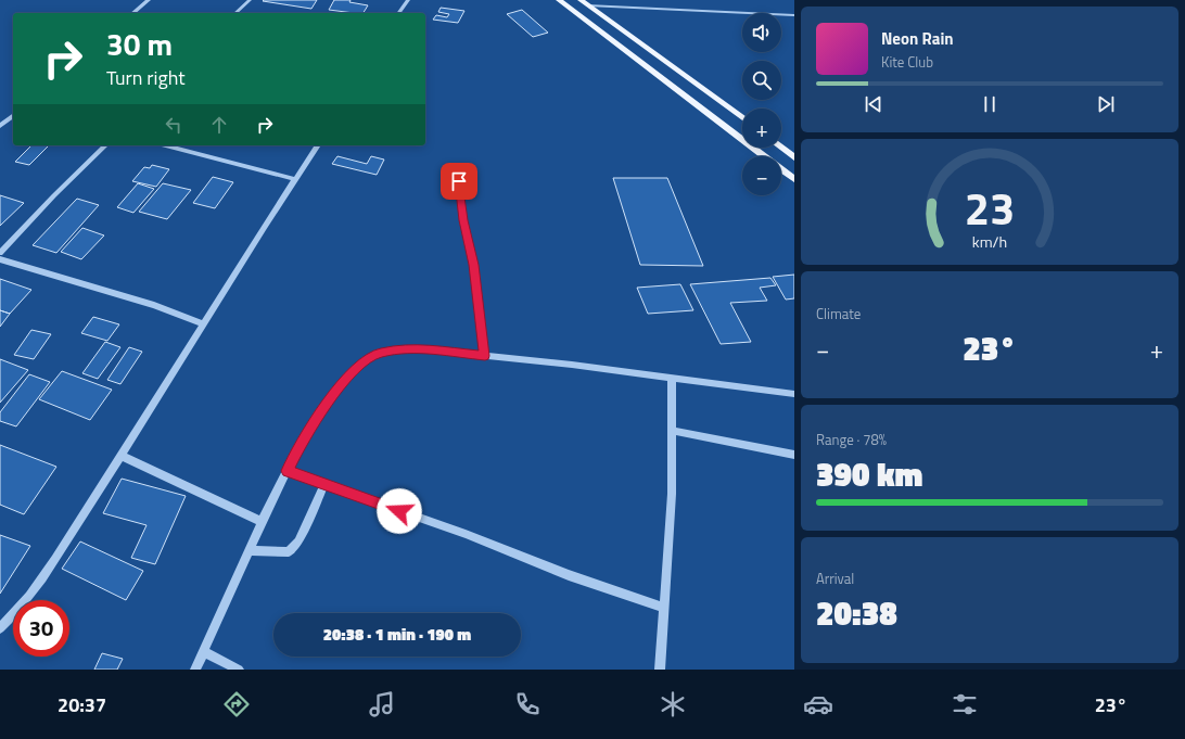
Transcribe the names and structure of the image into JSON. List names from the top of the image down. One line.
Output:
{"page":{"map_buttons":["+","−"],"turn":["30 m","Turn right"],"song":["Neon Rain","Kite Club"],"tile":["Climate",["Range · 78%","390 km"],["Arrival","20:38"]],"heat":["−","23°","+"],"limit":"30","trip":"20:38 · 1 min · 190 m","tabs":["20:37","23°"],"gauge":["23","km/h"]}}
